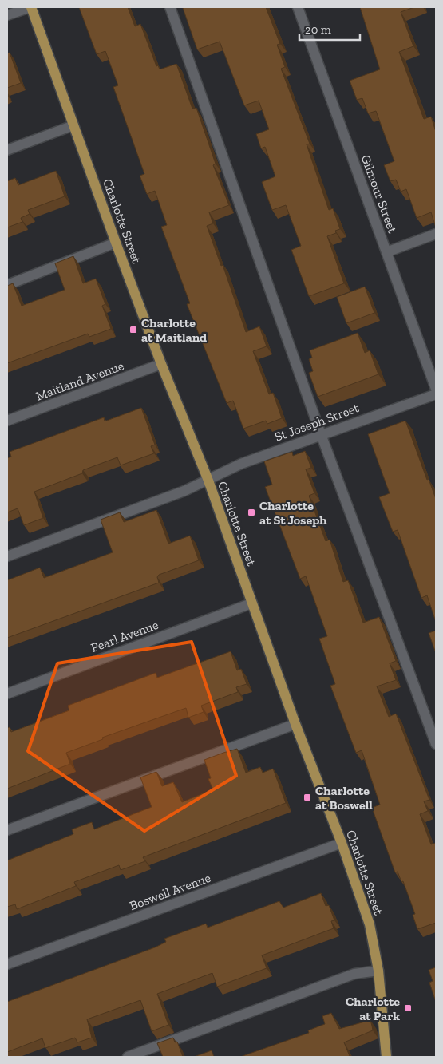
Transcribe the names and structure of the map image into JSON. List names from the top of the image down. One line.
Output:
{"streets":{"main road":["Charlotte Street"],"street":["Gilmour Street","Maitland Avenue","St Joseph Street","Pearl Avenue","Boswell Avenue"]},"crossings":[["Charlotte Street","Maitland Avenue"],["Charlotte Street","St Joseph Street"],["Charlotte Street","Pearl Avenue"],["Charlotte Street","Boswell Avenue"]],"places":{"transit":["Charlotte at Maitland","Charlotte at St Joseph","Charlotte at Boswell","Charlotte at Park"]},"scale_bar":"20 m"}
